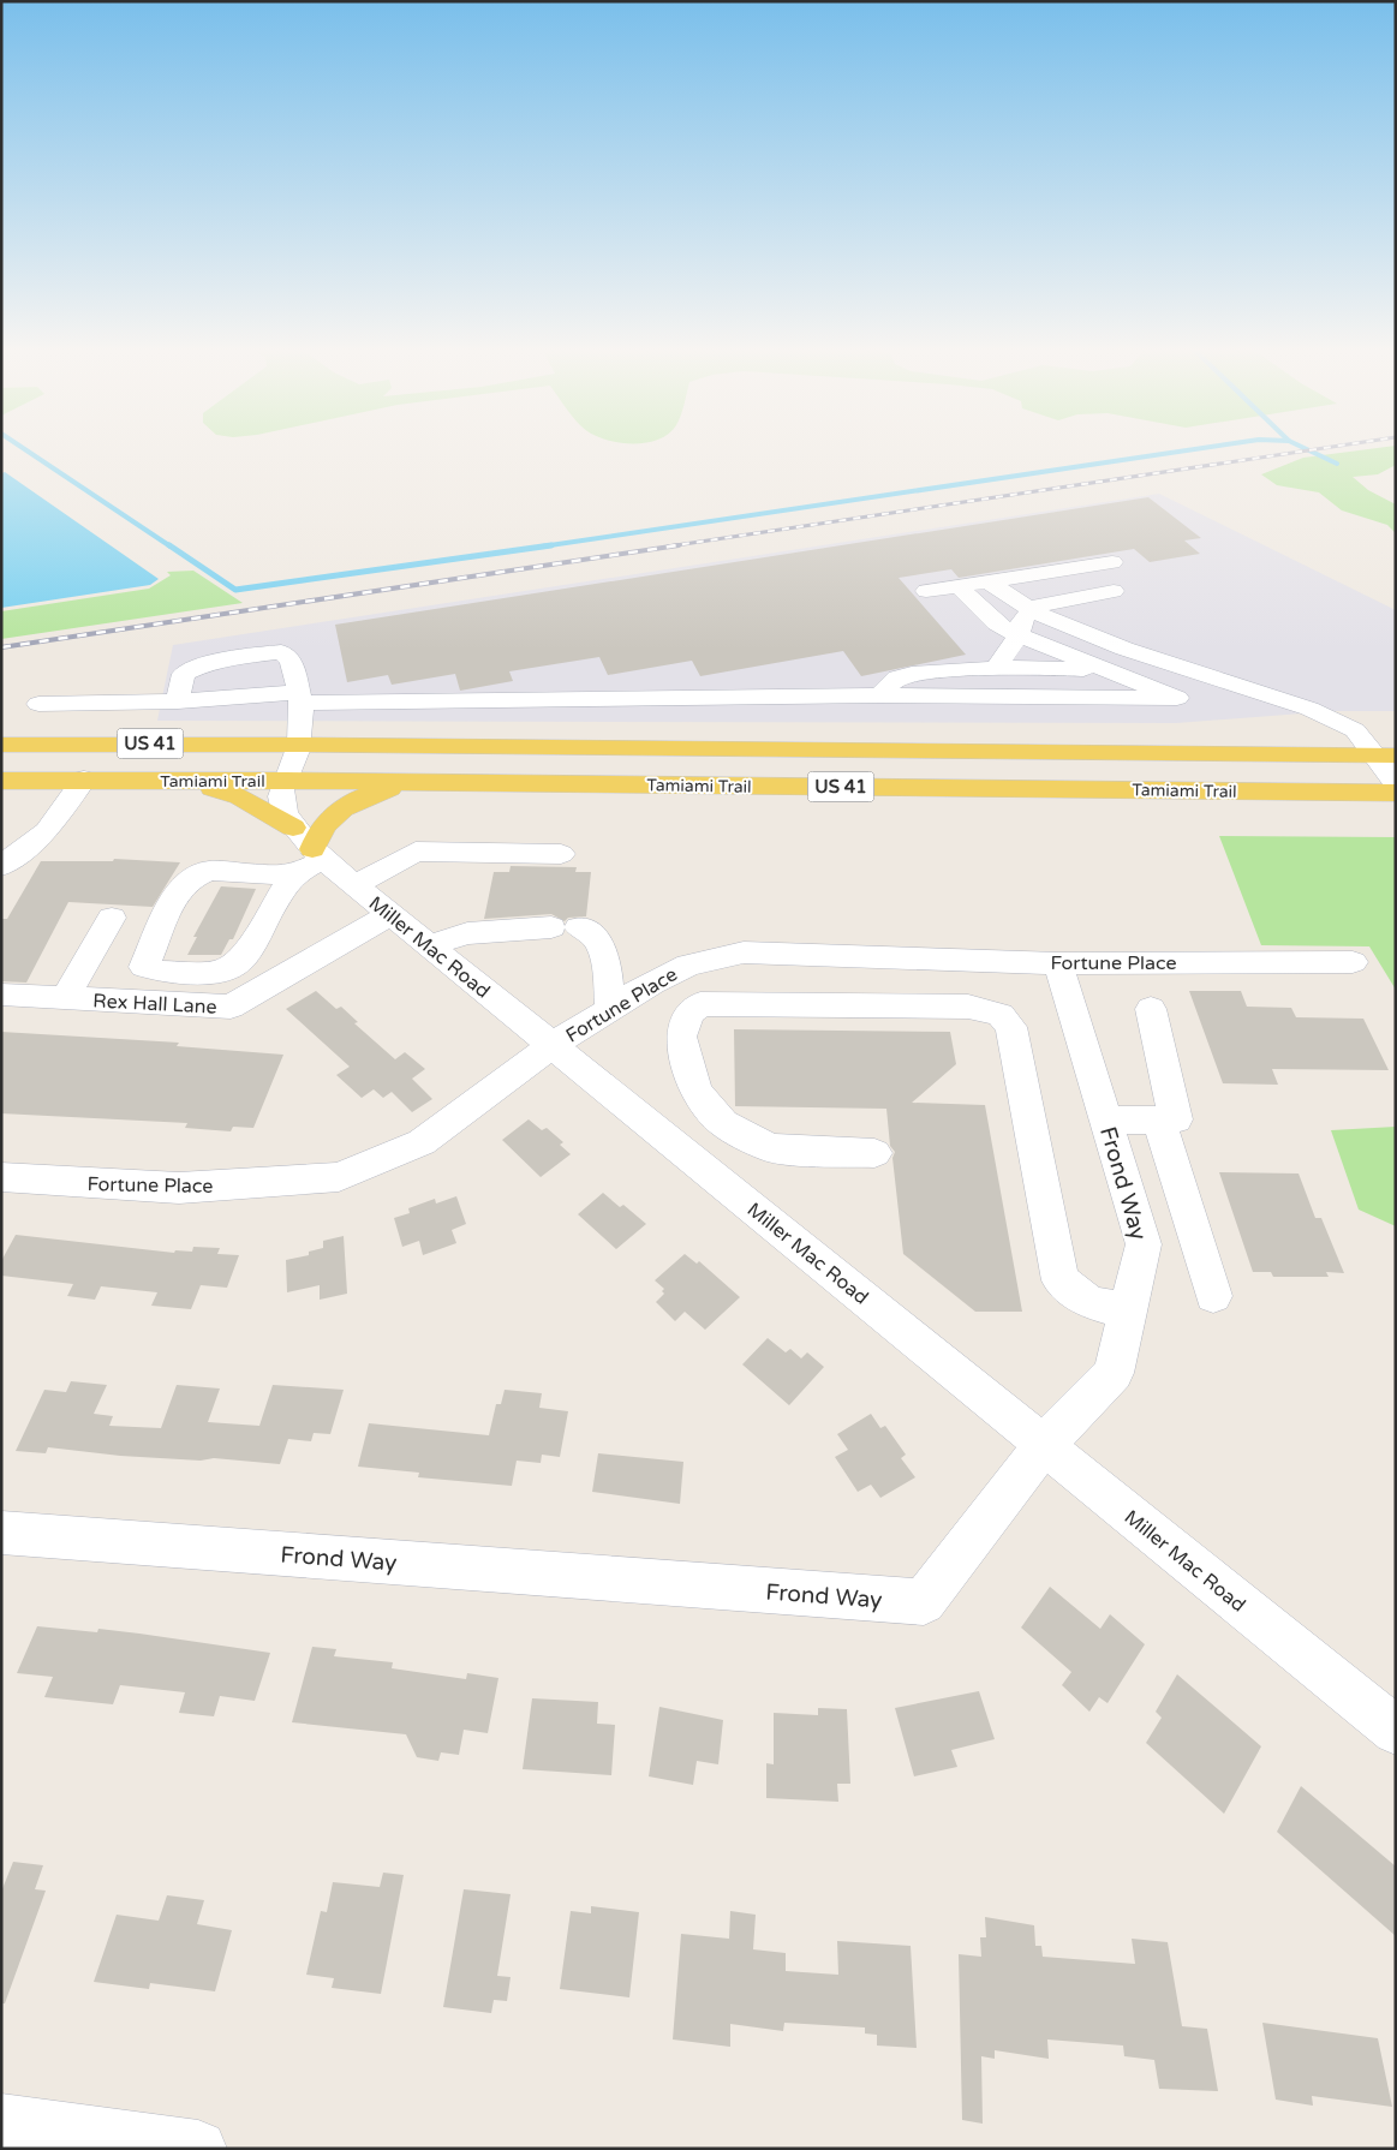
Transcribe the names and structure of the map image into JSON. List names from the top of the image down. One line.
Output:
{"streets":{"main road":["US 41","Tamiami Trail"],"street":["Miller Mac Road","Fortune Place","Rex Hall Lane","Frond Way"]},"crossings":[["Tamiami Trail","Miller Mac Road"],["Miller Mac Road","Fortune Place"],["Miller Mac Road","Rex Hall Lane"],["Miller Mac Road","Frond Way"],["Fortune Place","Frond Way"]]}
